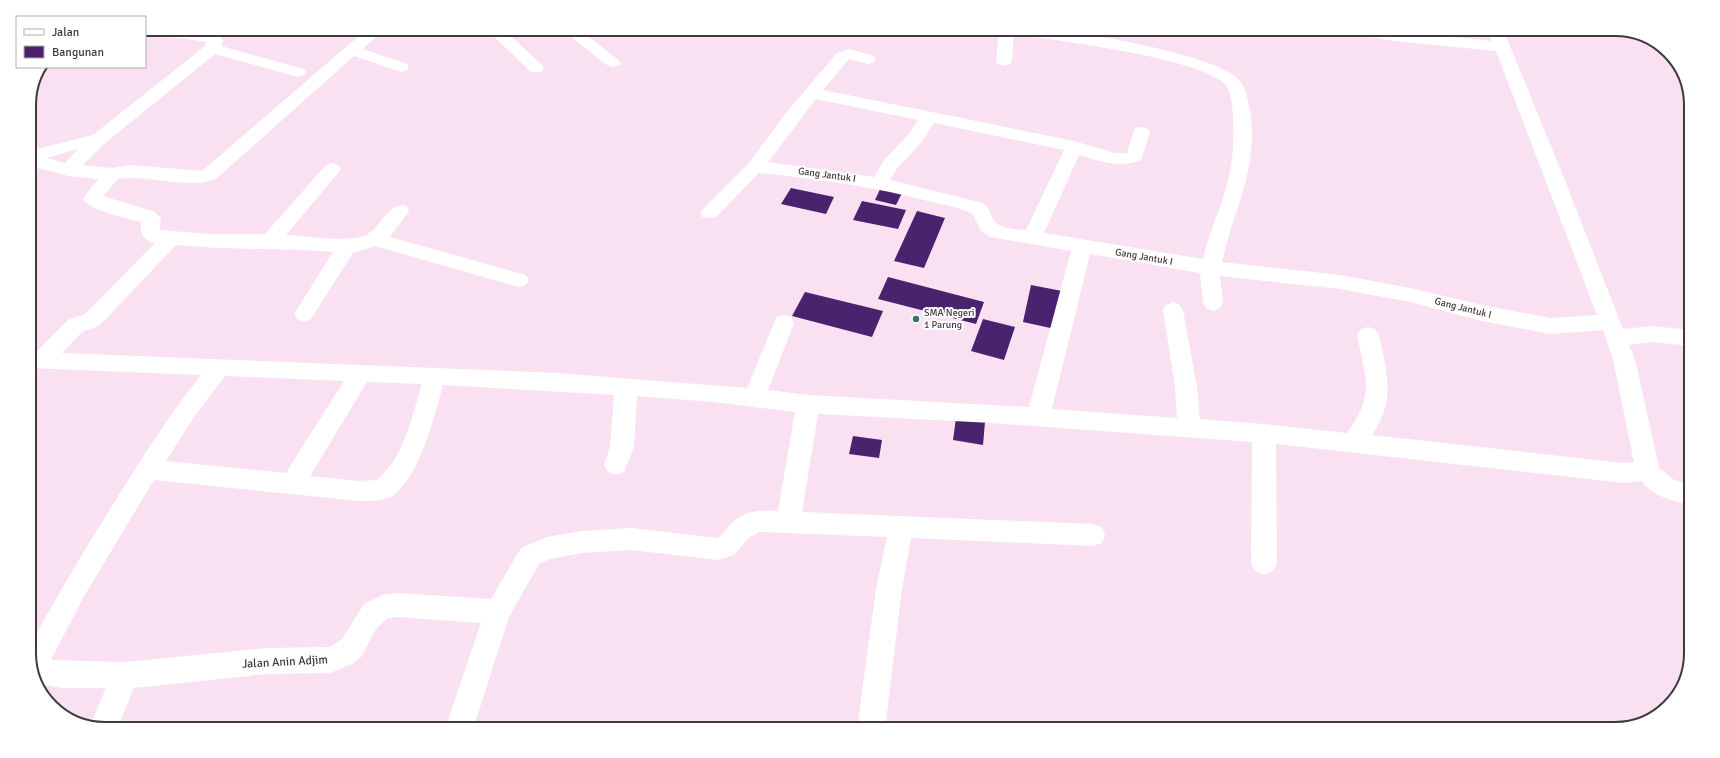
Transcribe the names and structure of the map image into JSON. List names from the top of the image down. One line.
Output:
{"streets":{"street":["Gang Jantuk I","Jalan Anin Adjim"]},"places":["SMA Negeri 1 Parung"],"legend":["Jalan","Bangunan"]}
